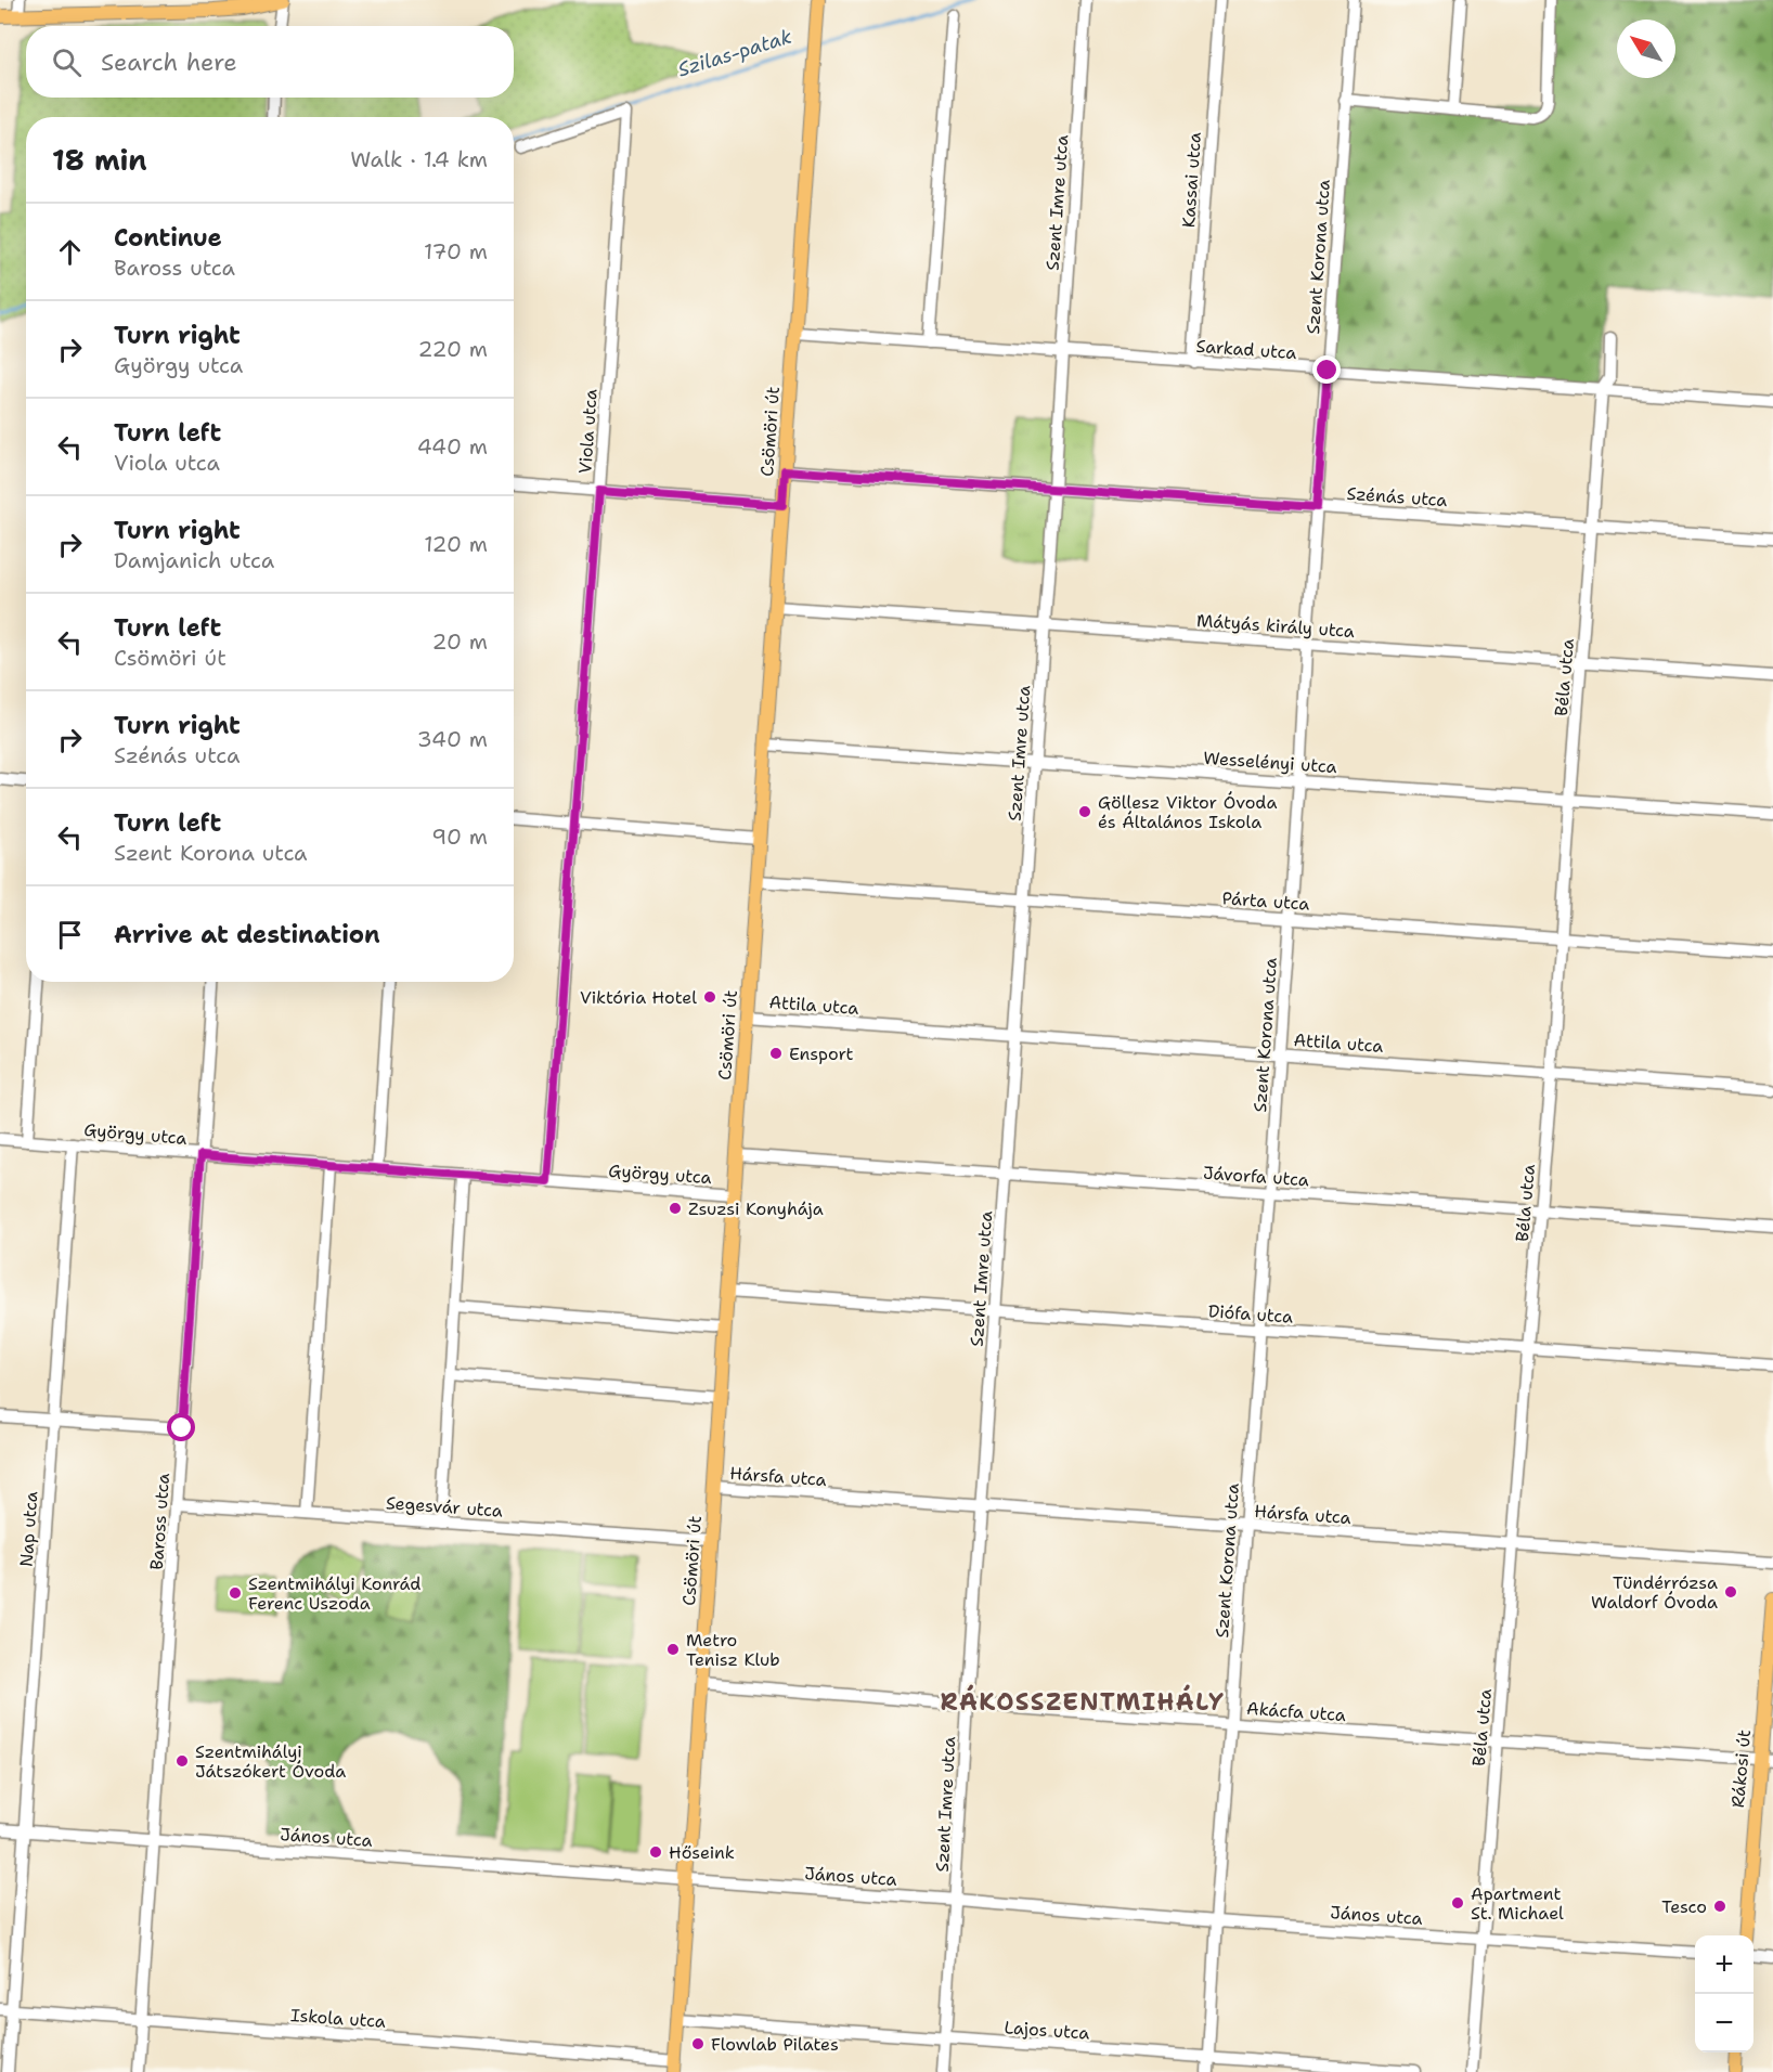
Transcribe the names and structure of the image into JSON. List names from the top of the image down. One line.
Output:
{"streets":{"main road":["Csömöri út","Rákosi út"],"street":["Kassai utca","Szent Imre utca","Szent Korona utca","Sarkad utca","Viola utca","Szénás utca","Mátyás király utca","Béla utca","Wesselényi utca","Párta utca","Attila utca","György utca","Jávorfa utca","Diófa utca","Hársfa utca","Segesvár utca","Baross utca","Nap utca","Akácfa utca","János utca","Iskola utca","Lajos utca"]},"crossings":[["Kassai utca","Sarkad utca"],["Szent Imre utca","Sarkad utca"],["Szent Imre utca","Szénás utca"],["Szent Imre utca","Mátyás király utca"],["Szent Imre utca","Wesselényi utca"],["Szent Imre utca","Párta utca"],["Szent Imre utca","Attila utca"],["Szent Imre utca","Jávorfa utca"],["Szent Imre utca","Diófa utca"],["Szent Imre utca","Hársfa utca"],["Szent Imre utca","Akácfa utca"],["Szent Imre utca","János utca"],["Szent Imre utca","Lajos utca"],["Szent Korona utca","Sarkad utca"],["Szent Korona utca","Szénás utca"],["Szent Korona utca","Mátyás király utca"],["Szent Korona utca","Wesselényi utca"],["Szent Korona utca","Párta utca"],["Szent Korona utca","Attila utca"],["Szent Korona utca","Jávorfa utca"],["Szent Korona utca","Diófa utca"],["Szent Korona utca","Hársfa utca"],["Szent Korona utca","Akácfa utca"],["Szent Korona utca","János utca"],["Szent Korona utca","Lajos utca"],["Sarkad utca","Csömöri út"],["Sarkad utca","Béla utca"],["Viola utca","György utca"],["Csömöri út","Szénás utca"],["Csömöri út","Mátyás király utca"],["Csömöri út","Wesselényi utca"],["Csömöri út","Párta utca"],["Csömöri út","Attila utca"],["Csömöri út","György utca"],["Csömöri út","Jávorfa utca"],["Csömöri út","Diófa utca"],["Csömöri út","Hársfa utca"],["Csömöri út","Segesvár utca"],["Csömöri út","Akácfa utca"],["Csömöri út","János utca"],["Csömöri út","Iskola utca"],["Csömöri út","Lajos utca"],["Szénás utca","Béla utca"],["Mátyás király utca","Béla utca"],["Béla utca","Wesselényi utca"],["Béla utca","Párta utca"],["Béla utca","Attila utca"],["Béla utca","Jávorfa utca"],["Béla utca","Diófa utca"],["Béla utca","Hársfa utca"],["Béla utca","Akácfa utca"],["Béla utca","János utca"],["György utca","Baross utca"],["György utca","Nap utca"],["Segesvár utca","Baross utca"],["Baross utca","János utca"],["Baross utca","Iskola utca"],["Nap utca","János utca"],["Nap utca","Iskola utca"],["Akácfa utca","Rákosi út"]],"districts":["RÁKOSSZENTMIHÁLY"],"water":["Szilas-patak"],"places":["Göllesz Viktor Óvoda és Általános Iskola","Viktória Hotel","Ensport","Zsuzsi Konyhája","Tündérrózsa Waldorf Óvoda","Szentmihályi Konrád Ferenc Uszoda","Metro Tenisz Klub","Szentmihályi Játszókert Óvoda","Hőseink","Apartment St. Michael","Tesco","Flowlab Pilates"],"north":"top left","page":{"search":"Search here","heading":["18 min","Walk · 1.4 km"],"list":[["Continue","Baross utca","170 m"],["Turn right","György utca","220 m"],["Turn left","Viola utca","440 m"],["Turn right","Damjanich utca","120 m"],["Turn left","Csömöri út","20 m"],["Turn right","Szénás utca","340 m"],["Turn left","Szent Korona utca","90 m"],"Arrive at destination"],"map_buttons":["+","−"]}}
